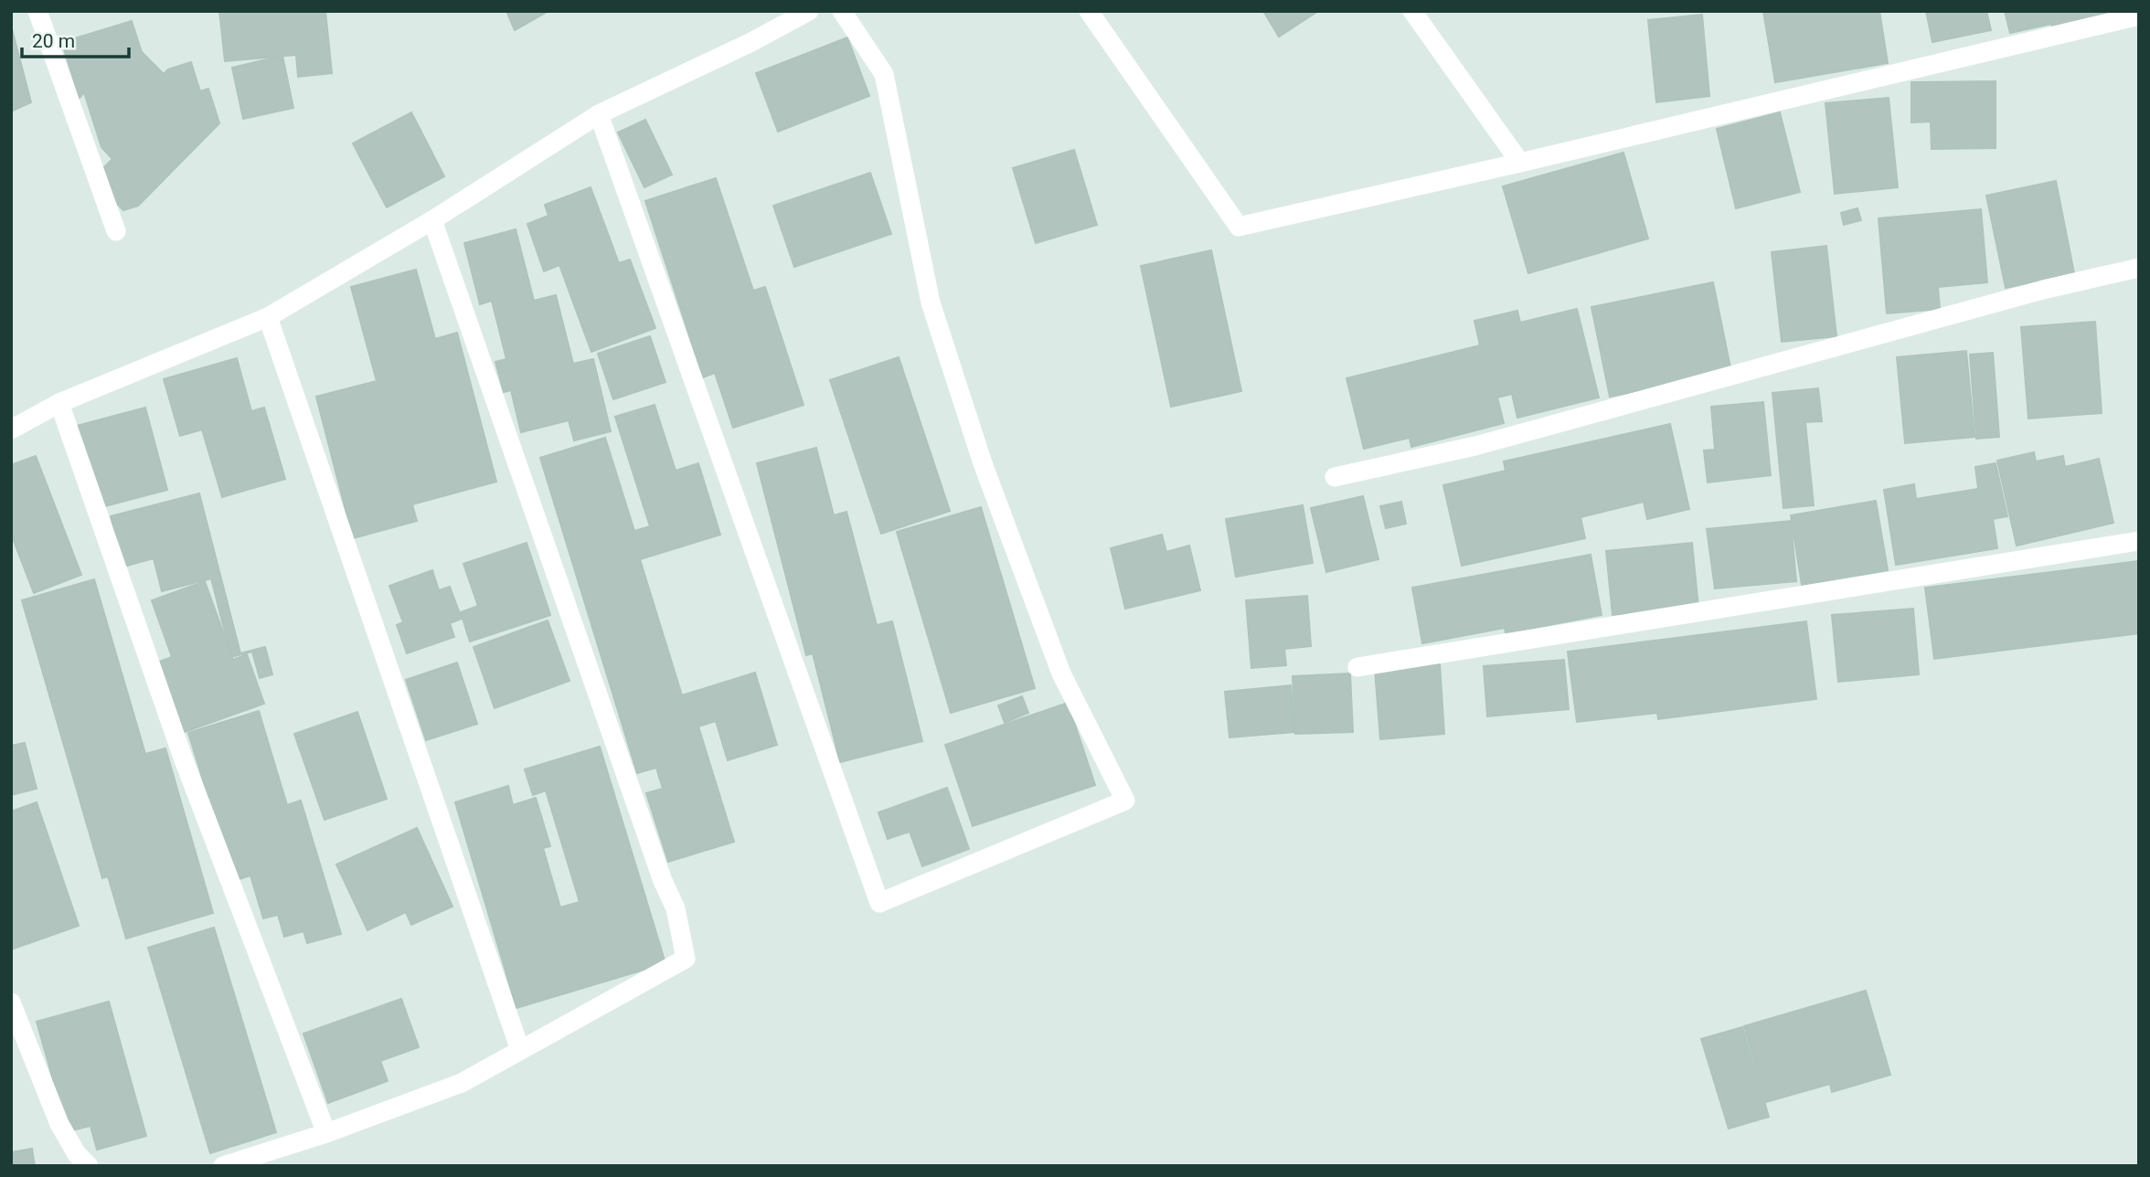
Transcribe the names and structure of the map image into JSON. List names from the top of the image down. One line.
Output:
{"scale_bar":"20 m"}
